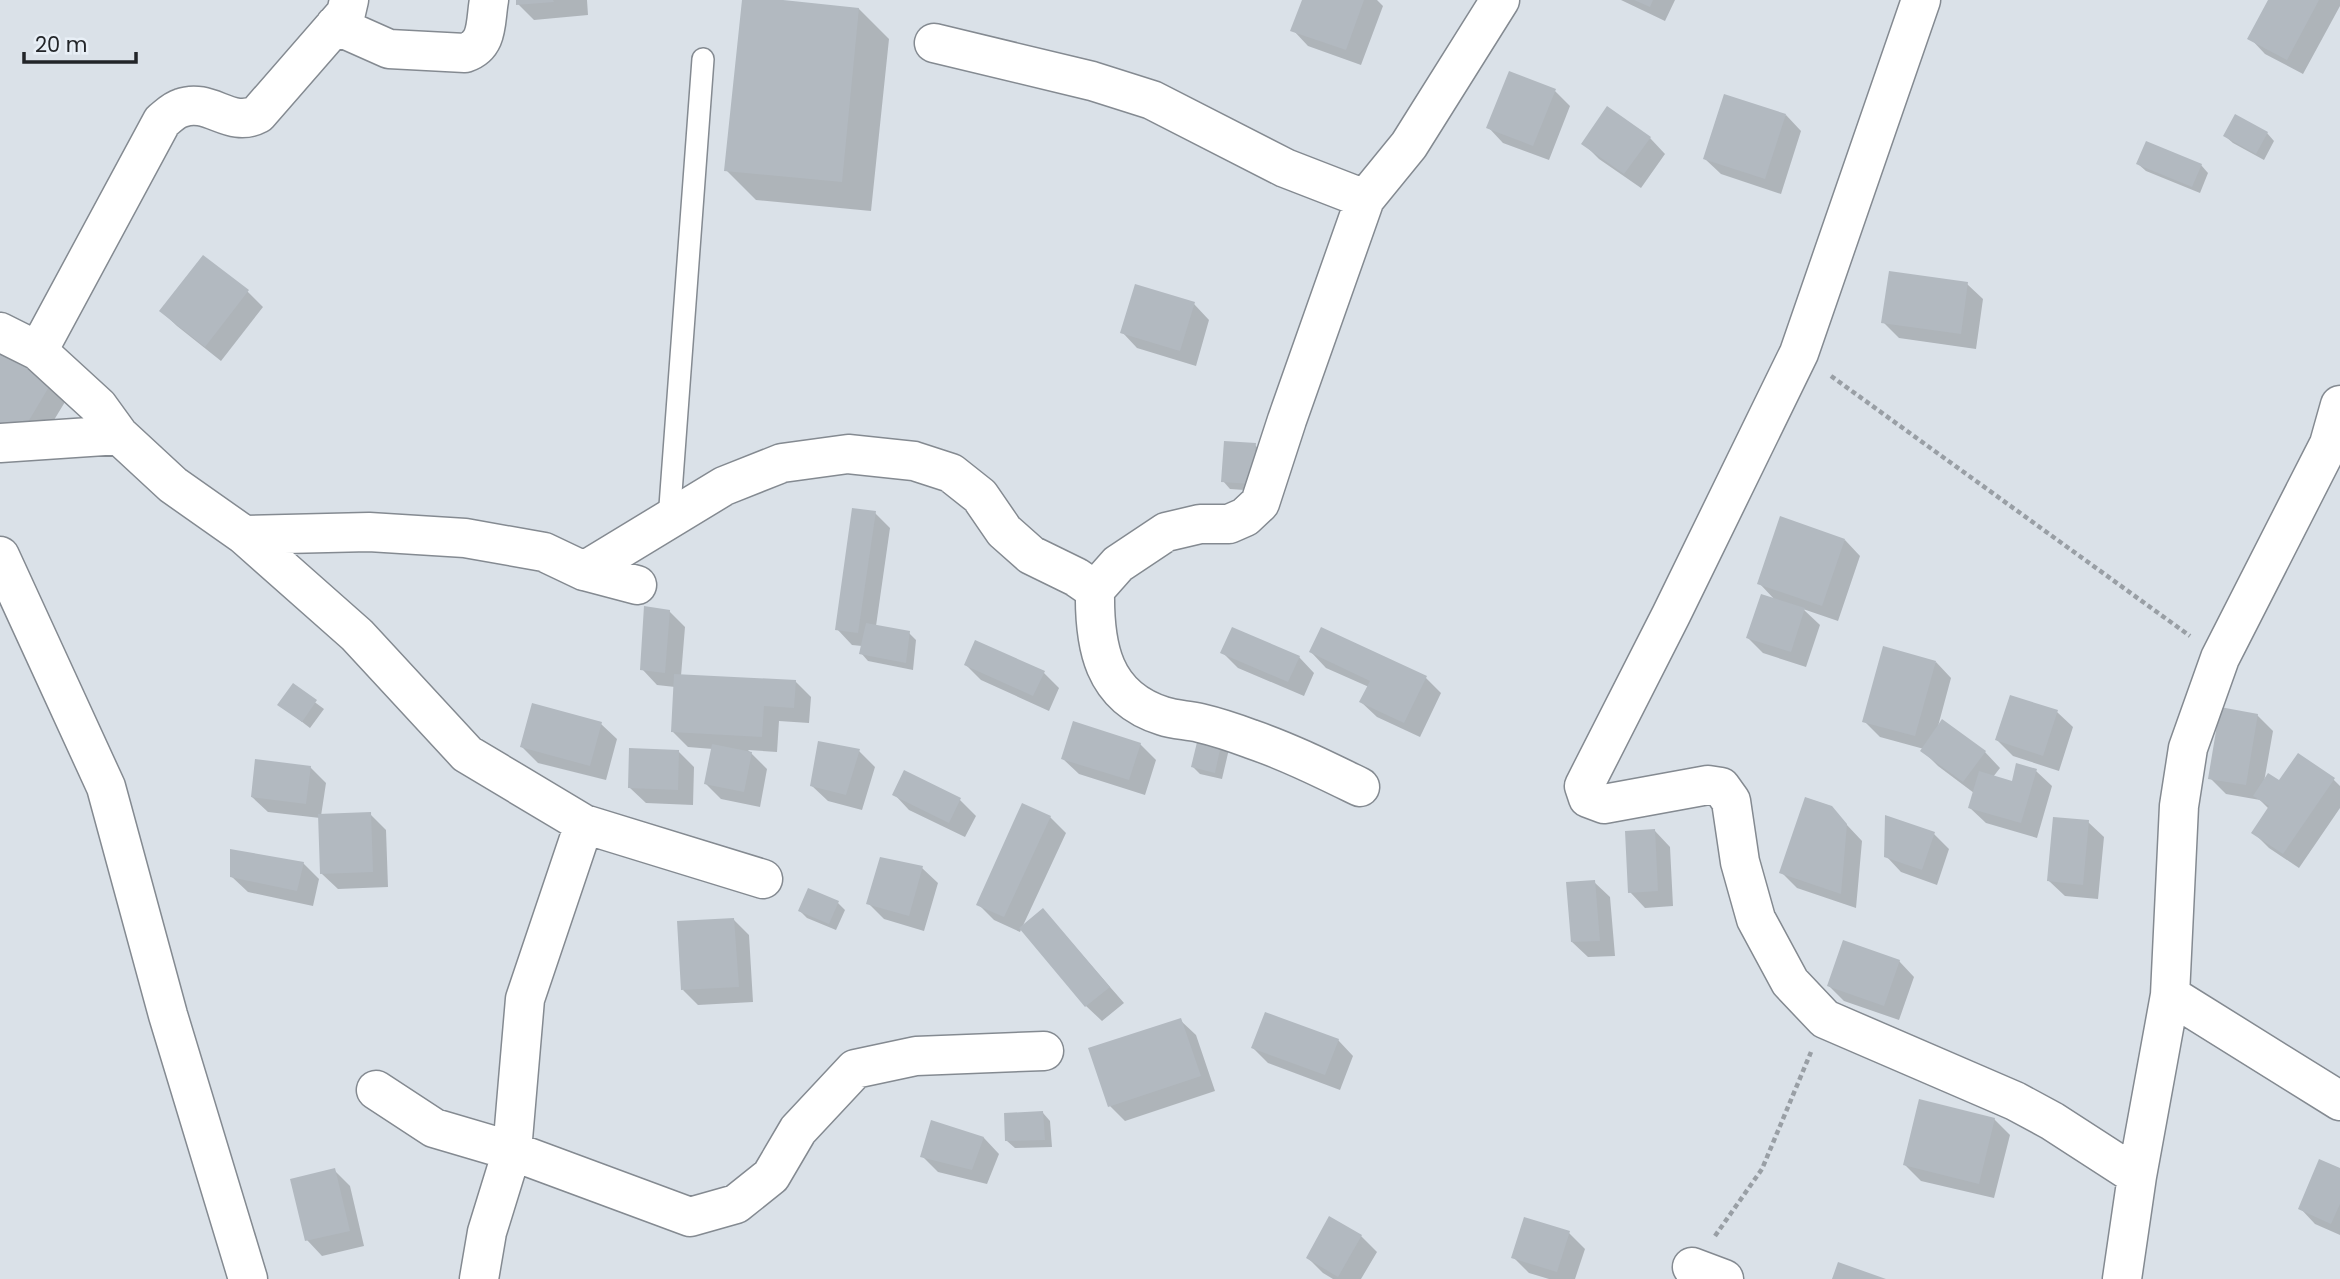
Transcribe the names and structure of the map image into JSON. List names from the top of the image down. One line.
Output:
{"scale_bar":"20 m"}
